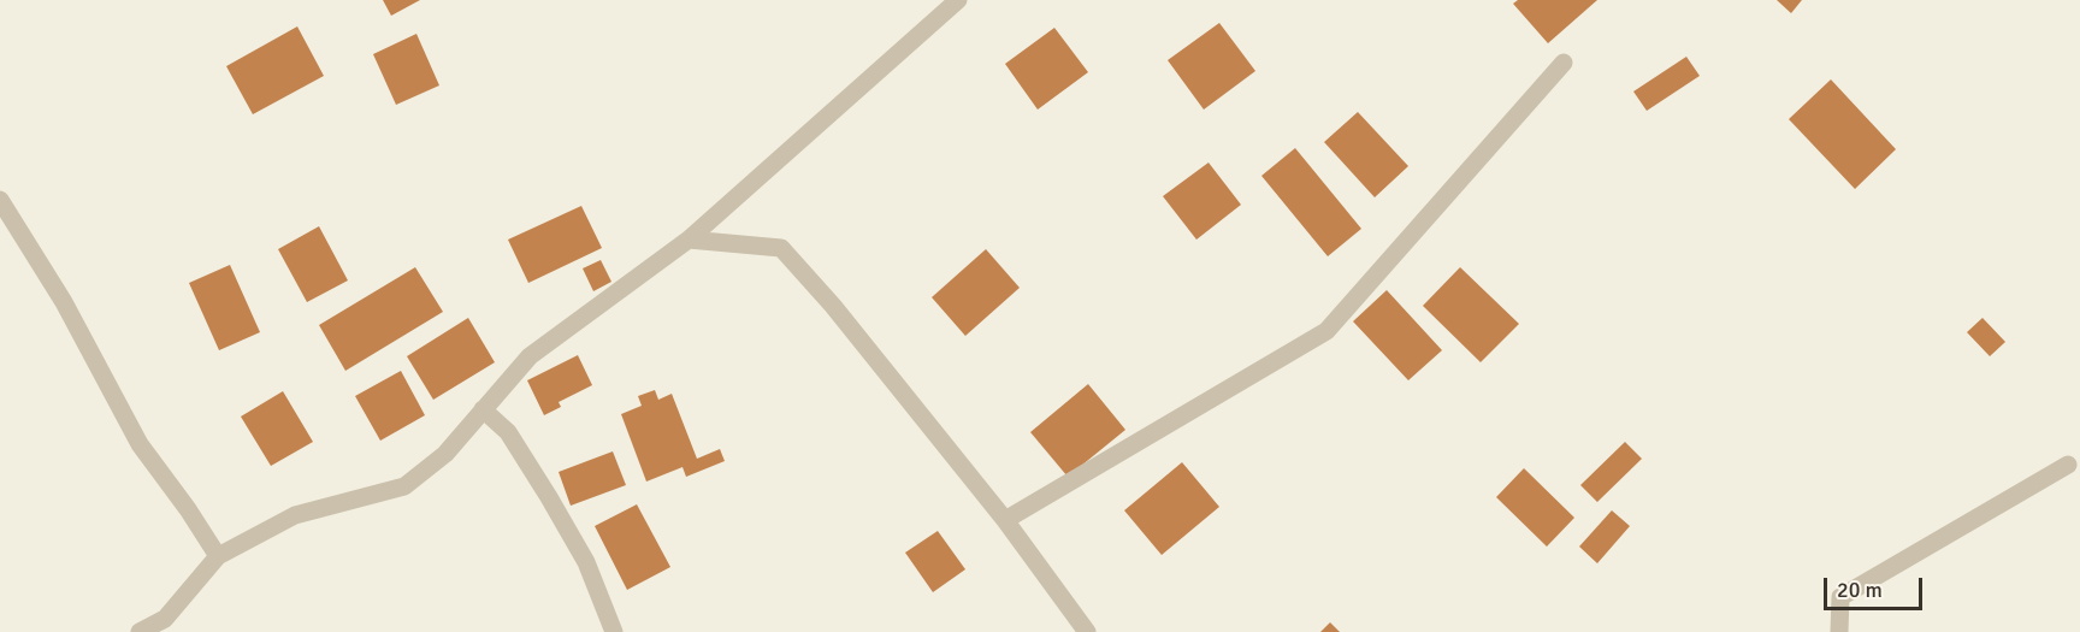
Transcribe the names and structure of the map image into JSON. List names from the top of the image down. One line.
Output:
{"scale_bar":"20 m"}
